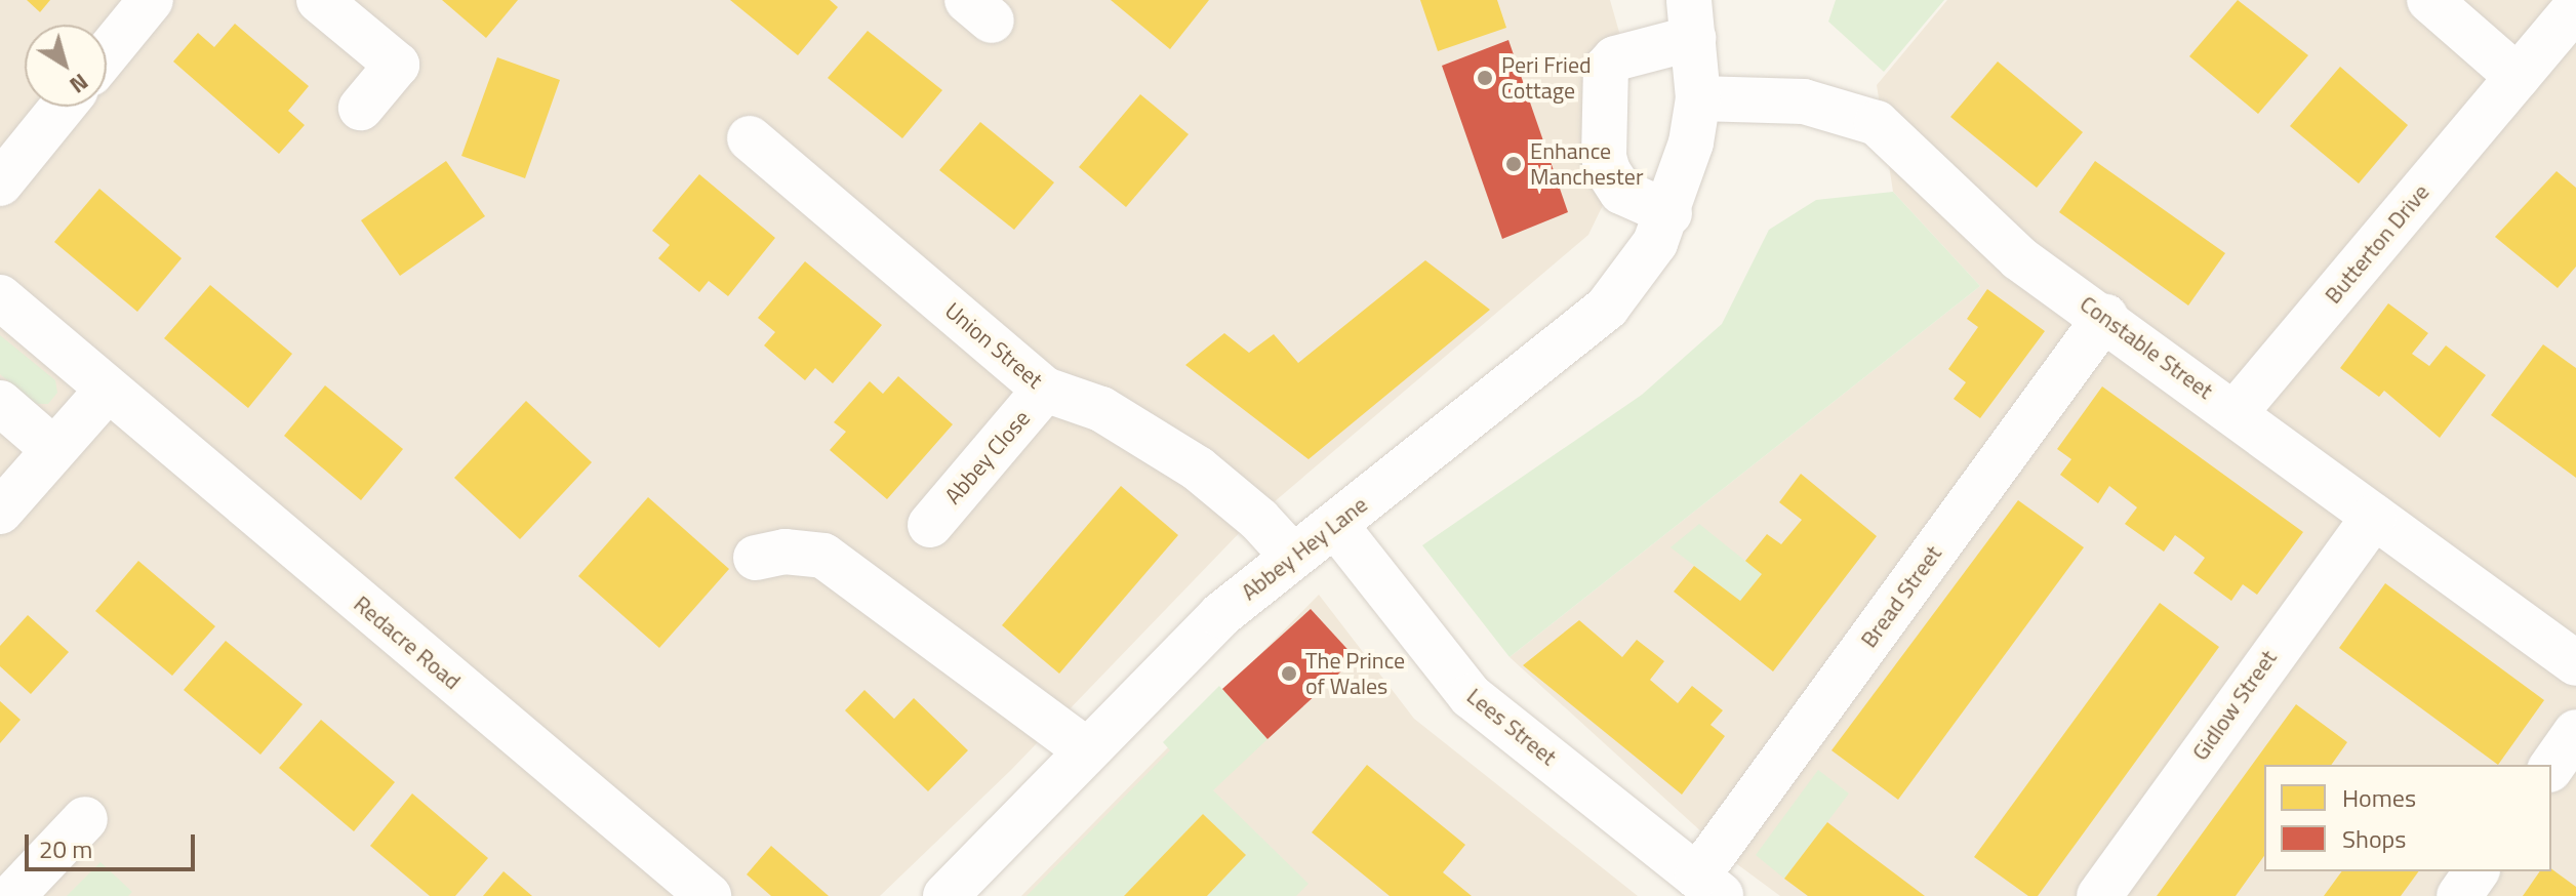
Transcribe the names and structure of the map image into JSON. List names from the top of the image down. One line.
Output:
{"streets":{"street":["Butterton Drive","Union Street","Constable Street","Abbey Close","Abbey Hey Lane","Bread Street","Redacre Road","Gidlow Street","Lees Street"]},"crossings":[["Butterton Drive","Constable Street"],["Union Street","Abbey Close"],["Union Street","Abbey Hey Lane"],["Constable Street","Abbey Hey Lane"],["Constable Street","Bread Street"],["Constable Street","Gidlow Street"],["Abbey Hey Lane","Lees Street"],["Bread Street","Lees Street"]],"places":["Peri Fried Cottage","Enhance Manchester","The Prince of Wales"],"legend":["Homes","Shops"],"scale_bar":"20 m","north":"bottom right"}
